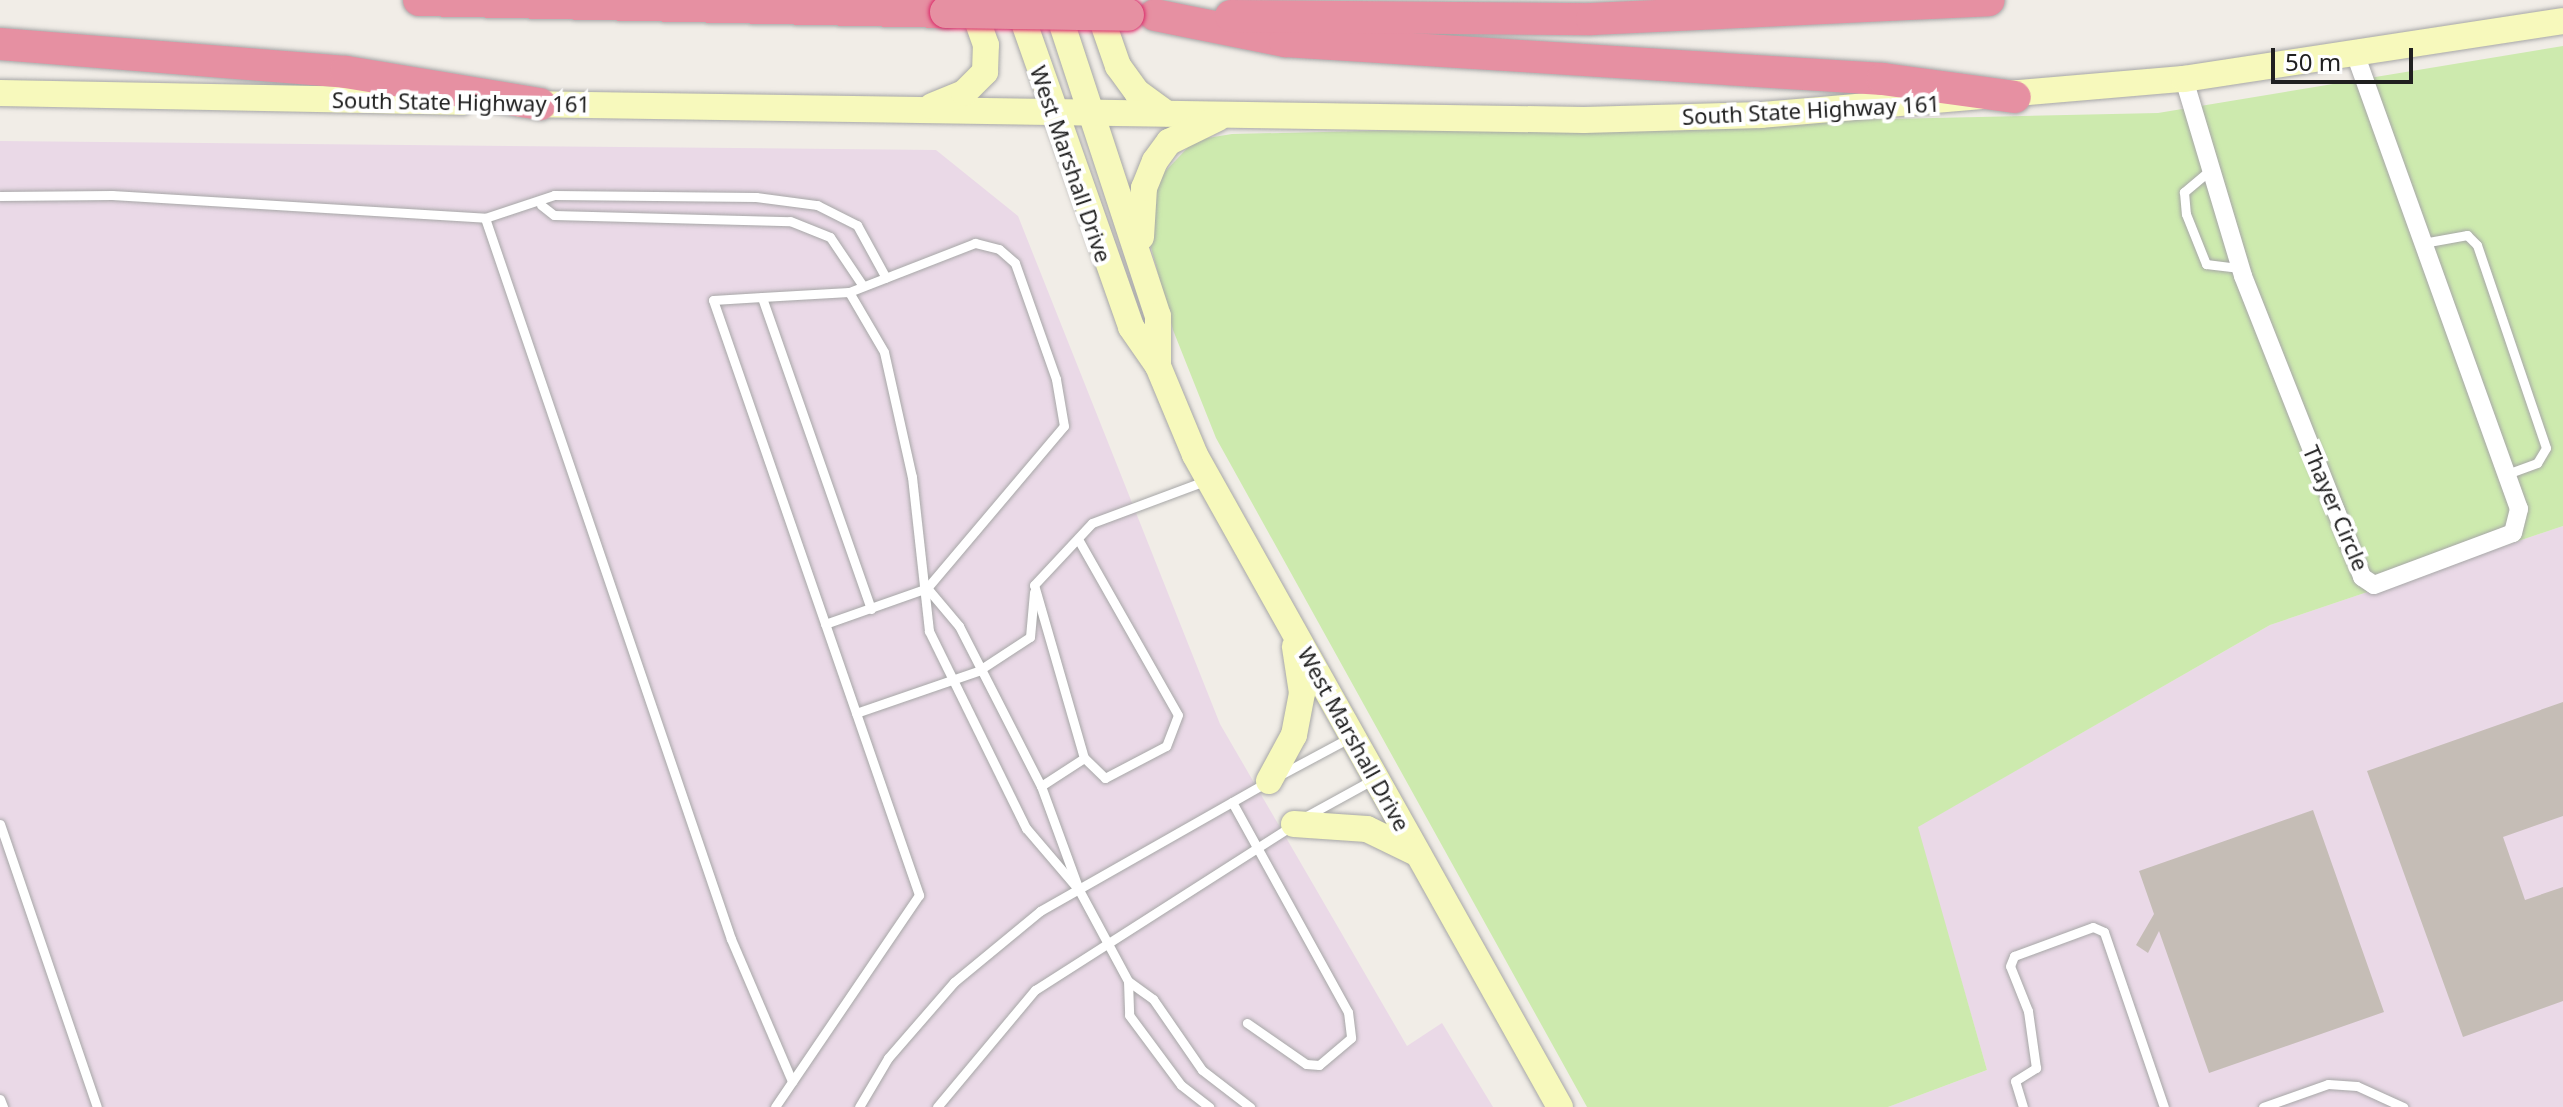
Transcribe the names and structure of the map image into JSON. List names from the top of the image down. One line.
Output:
{"streets":{"main road":["South State Highway 161","West Marshall Drive"],"street":["Thayer Circle"]},"crossings":[["South State Highway 161","West Marshall Drive"],["South State Highway 161","Thayer Circle"]],"scale_bar":"50 m"}
